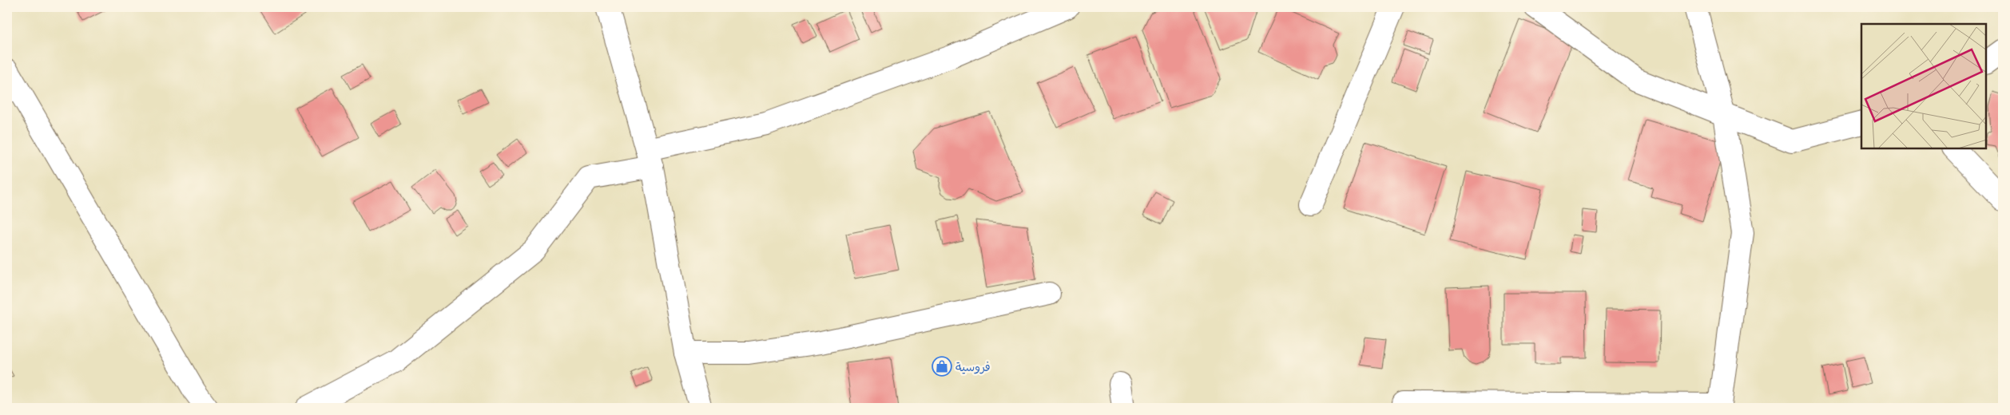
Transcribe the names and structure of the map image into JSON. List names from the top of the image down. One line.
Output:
{"places":{"shop":["فروسية"]}}
